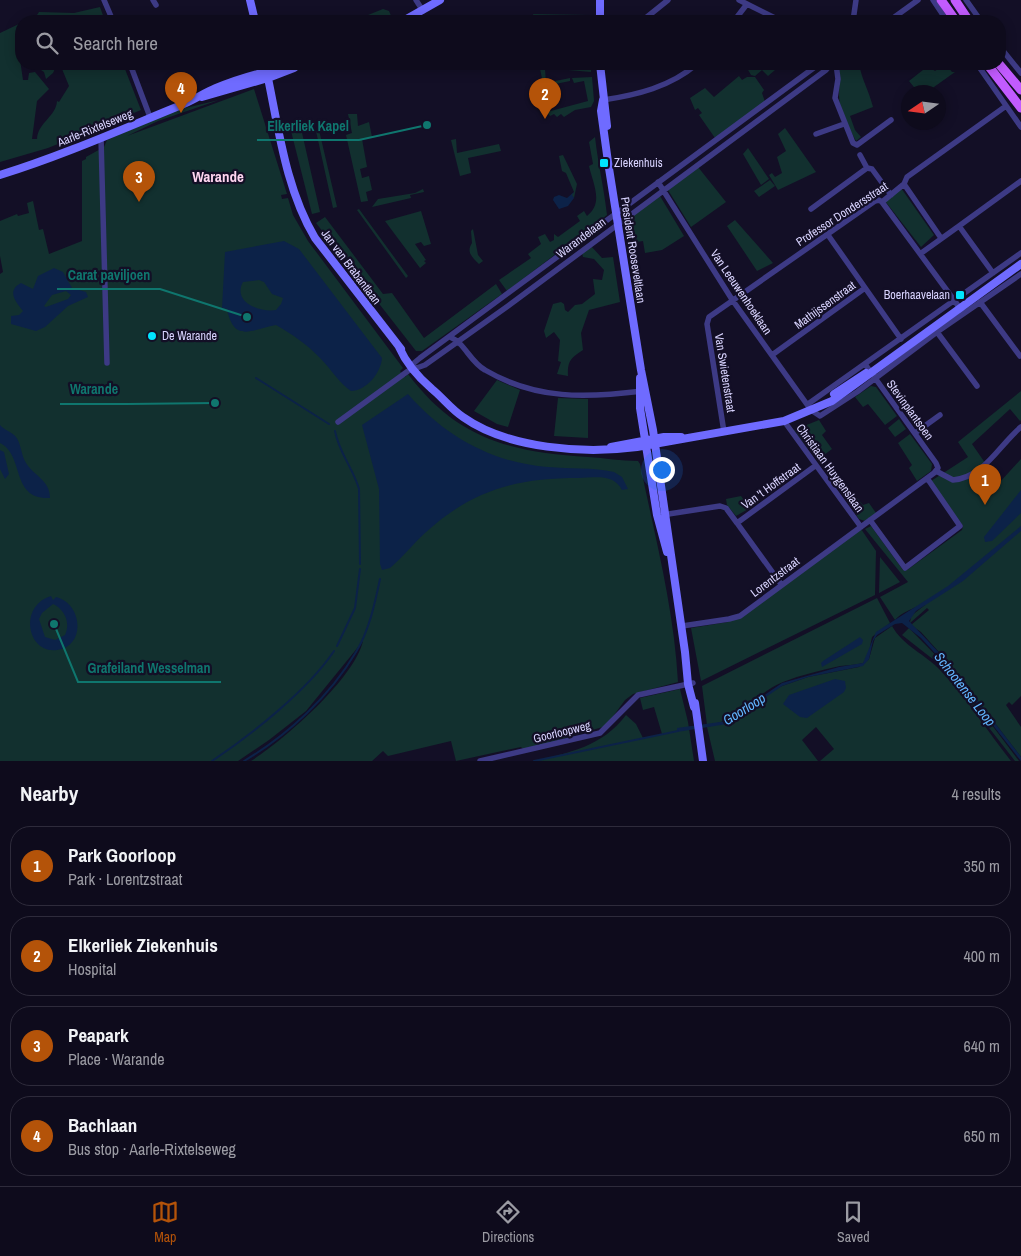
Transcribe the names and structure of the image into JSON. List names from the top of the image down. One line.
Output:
{"streets":{"street":["Aarle-Rixtelseweg","Professor Dondersstraat","Warandelaan","President Rooseveltlaan","Jan van Brabantlaan","Van Leeuwenhoeklaan","Mathijssenstraat","Van Swietenstraat","Stevinplantsoen","Christiaan Huygenslaan","Van 't Hoffstraat","Lorentzstraat","Goorloopweg"]},"crossings":[["Aarle-Rixtelseweg","Jan van Brabantlaan"],["Professor Dondersstraat","Van Leeuwenhoeklaan"],["Professor Dondersstraat","Van Swietenstraat"],["Warandelaan","President Rooseveltlaan"],["Warandelaan","Jan van Brabantlaan"],["Warandelaan","Van Leeuwenhoeklaan"],["President Rooseveltlaan","Jan van Brabantlaan"],["President Rooseveltlaan","Van 't Hoffstraat"],["President Rooseveltlaan","Lorentzstraat"],["President Rooseveltlaan","Goorloopweg"],["Van Leeuwenhoeklaan","Mathijssenstraat"],["Van Leeuwenhoeklaan","Van Swietenstraat"],["Stevinplantsoen","Lorentzstraat"],["Christiaan Huygenslaan","Van 't Hoffstraat"],["Christiaan Huygenslaan","Lorentzstraat"]],"districts":["Warande"],"water":["Schootense Loop","Goorloop"],"places":{"other":["Elkerliek Kapel","Carat paviljoen","De Warande","Warande","Grafeiland Wesselman"],"transit":["Ziekenhuis","Boerhaavelaan"]},"north":"left","page":{"search":"Search here","pins":["4","2","3","1"],"heading":["Nearby","4 results"],"list":[{"mark":"1","name":"Park Goorloop","note":"Park · Lorentzstraat","value":"350 m"},{"mark":"2","name":"Elkerliek Ziekenhuis","note":"Hospital","value":"400 m"},{"mark":"3","name":"Peapark","note":"Place · Warande","value":"640 m"},{"mark":"4","name":"Bachlaan","note":"Bus stop · Aarle-Rixtelseweg","value":"650 m"}],"nav":["Map","Directions","Saved"]}}
